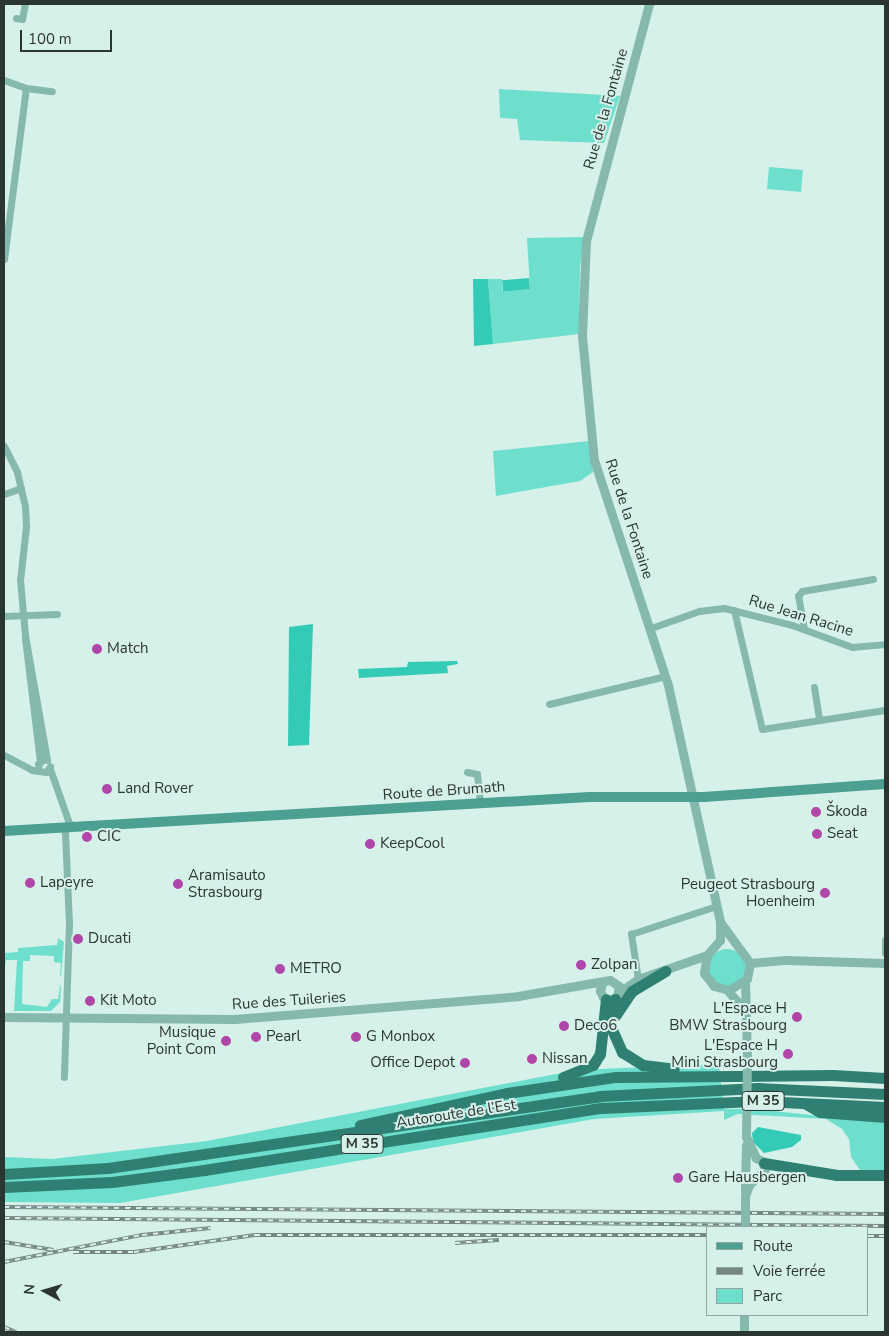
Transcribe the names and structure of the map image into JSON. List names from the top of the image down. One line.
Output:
{"streets":{"highway":["M 35","Autoroute de l’Est"],"main road":["Route de Brumath"],"street":["Rue de la Fontaine","Rue Jean Racine","Rue des Tuileries"]},"crossings":[["Rue de la Fontaine","Rue Jean Racine"],["Rue de la Fontaine","Route de Brumath"],["Rue de la Fontaine","Rue des Tuileries"]],"places":["Match","Land Rover","Škoda","Seat","CIC","KeepCool","Lapeyre","Aramisauto Strasbourg","Peugeot Strasbourg Hoenheim","Ducati","Zolpan","METRO","Kit Moto","L'Espace H BMW Strasbourg","Deco6","Pearl","G Monbox","Musique Point Com","L'Espace H Mini Strasbourg","Nissan","Office Depot","Gare Hausbergen"],"legend":["Route","Voie ferrée","Parc"],"scale_bar":"100 m","north":"left"}
